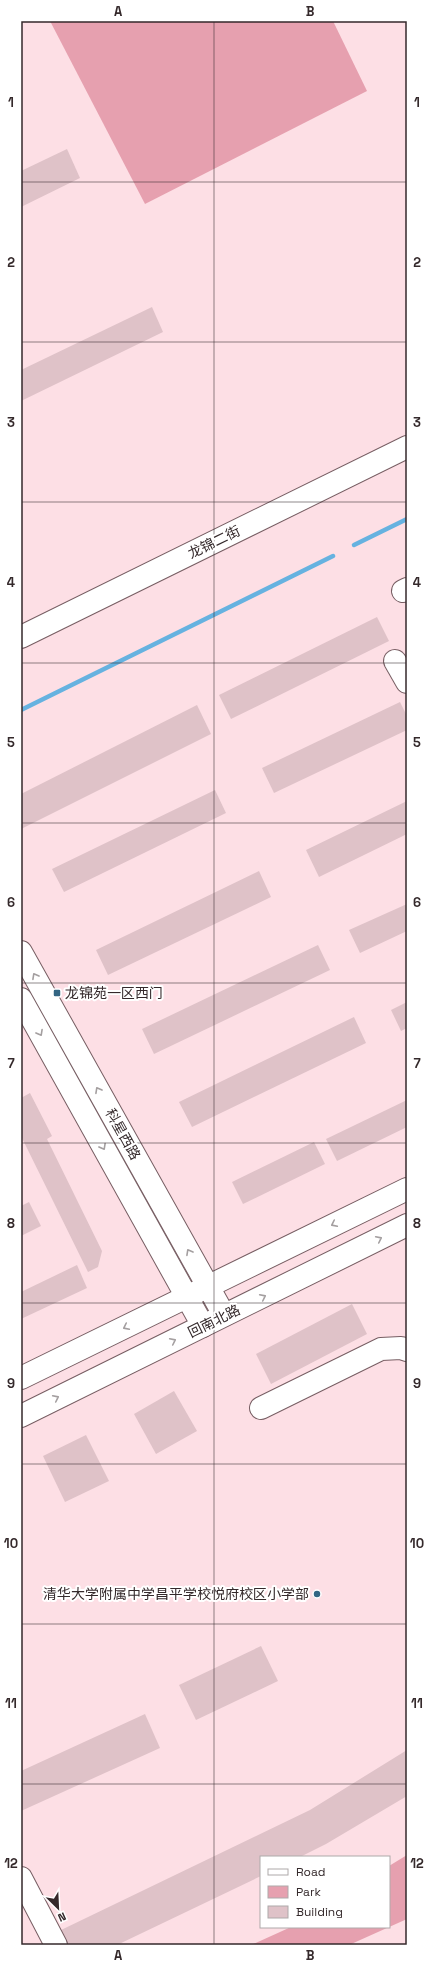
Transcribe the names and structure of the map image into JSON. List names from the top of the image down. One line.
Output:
{"streets":{"street":["龙锦二街","科星西路","回南北路"]},"crossings":[["科星西路","回南北路"]],"places":{"transit":["龙锦苑一区西门"],"other":["清华大学附属中学昌平学校悦府校区小学部"]},"legend":["Road","Park","Building"],"north":"bottom right","grid":{"columns":["A","B"],"rows":["1","2","3","4","5","6","7","8","9","10","11","12"]}}
